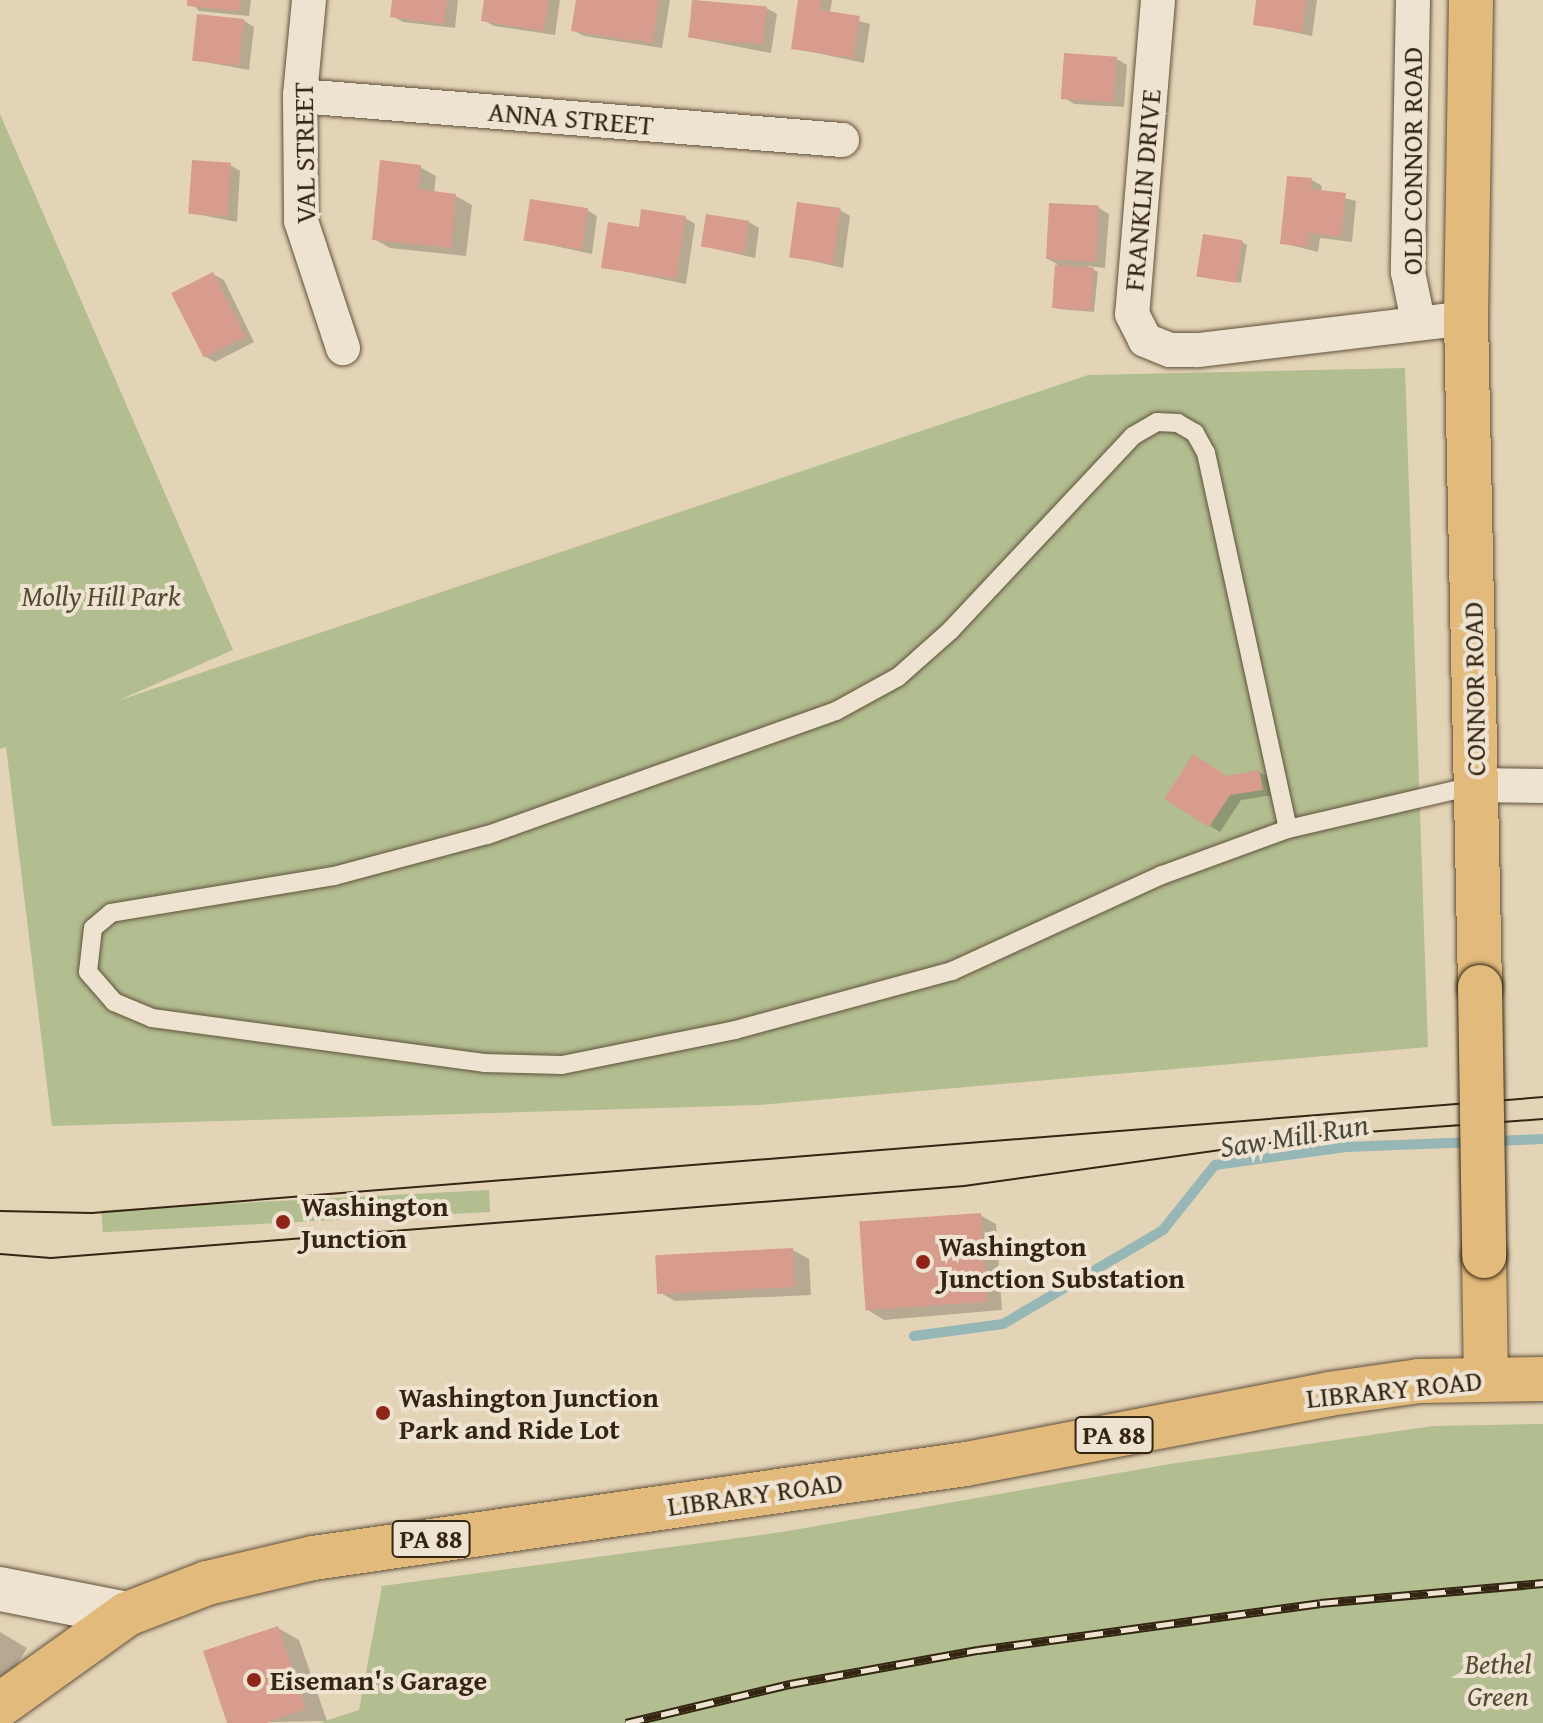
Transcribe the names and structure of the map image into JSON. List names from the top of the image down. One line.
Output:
{"streets":{"main road":["CONNOR ROAD","LIBRARY ROAD","PA 88"],"street":["ANNA STREET","VAL STREET","OLD CONNOR ROAD","FRANKLIN DRIVE"]},"crossings":[["ANNA STREET","VAL STREET"],["OLD CONNOR ROAD","FRANKLIN DRIVE"],["FRANKLIN DRIVE","CONNOR ROAD"],["CONNOR ROAD","LIBRARY ROAD"]],"water":["Saw Mill Run"],"parks":["Molly Hill Park","Bethel Green"],"places":["Washington Junction","Washington Junction Substation","Washington Junction Park and Ride Lot","Eiseman's Garage"]}
